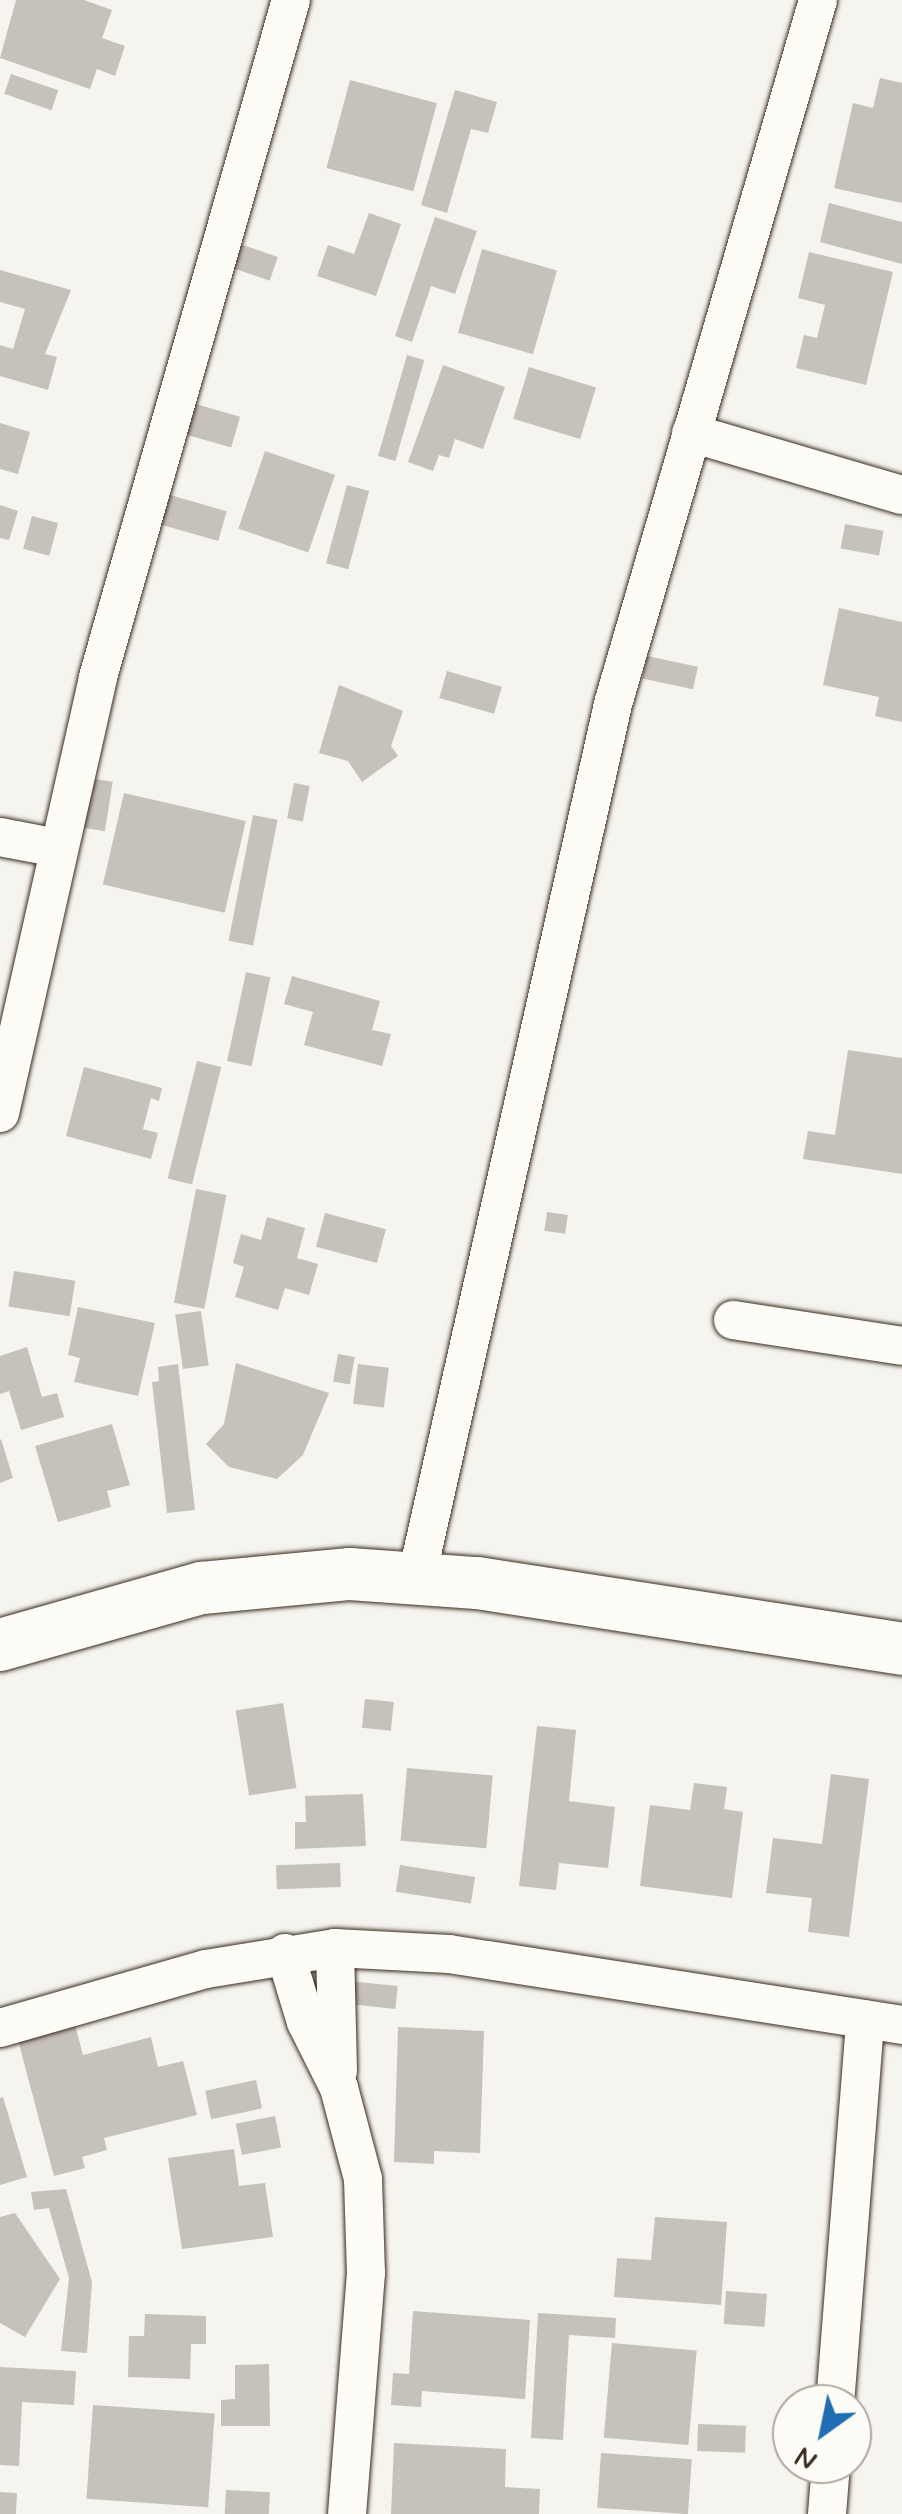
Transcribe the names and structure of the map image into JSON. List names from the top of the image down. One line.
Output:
{"north":"bottom left"}
